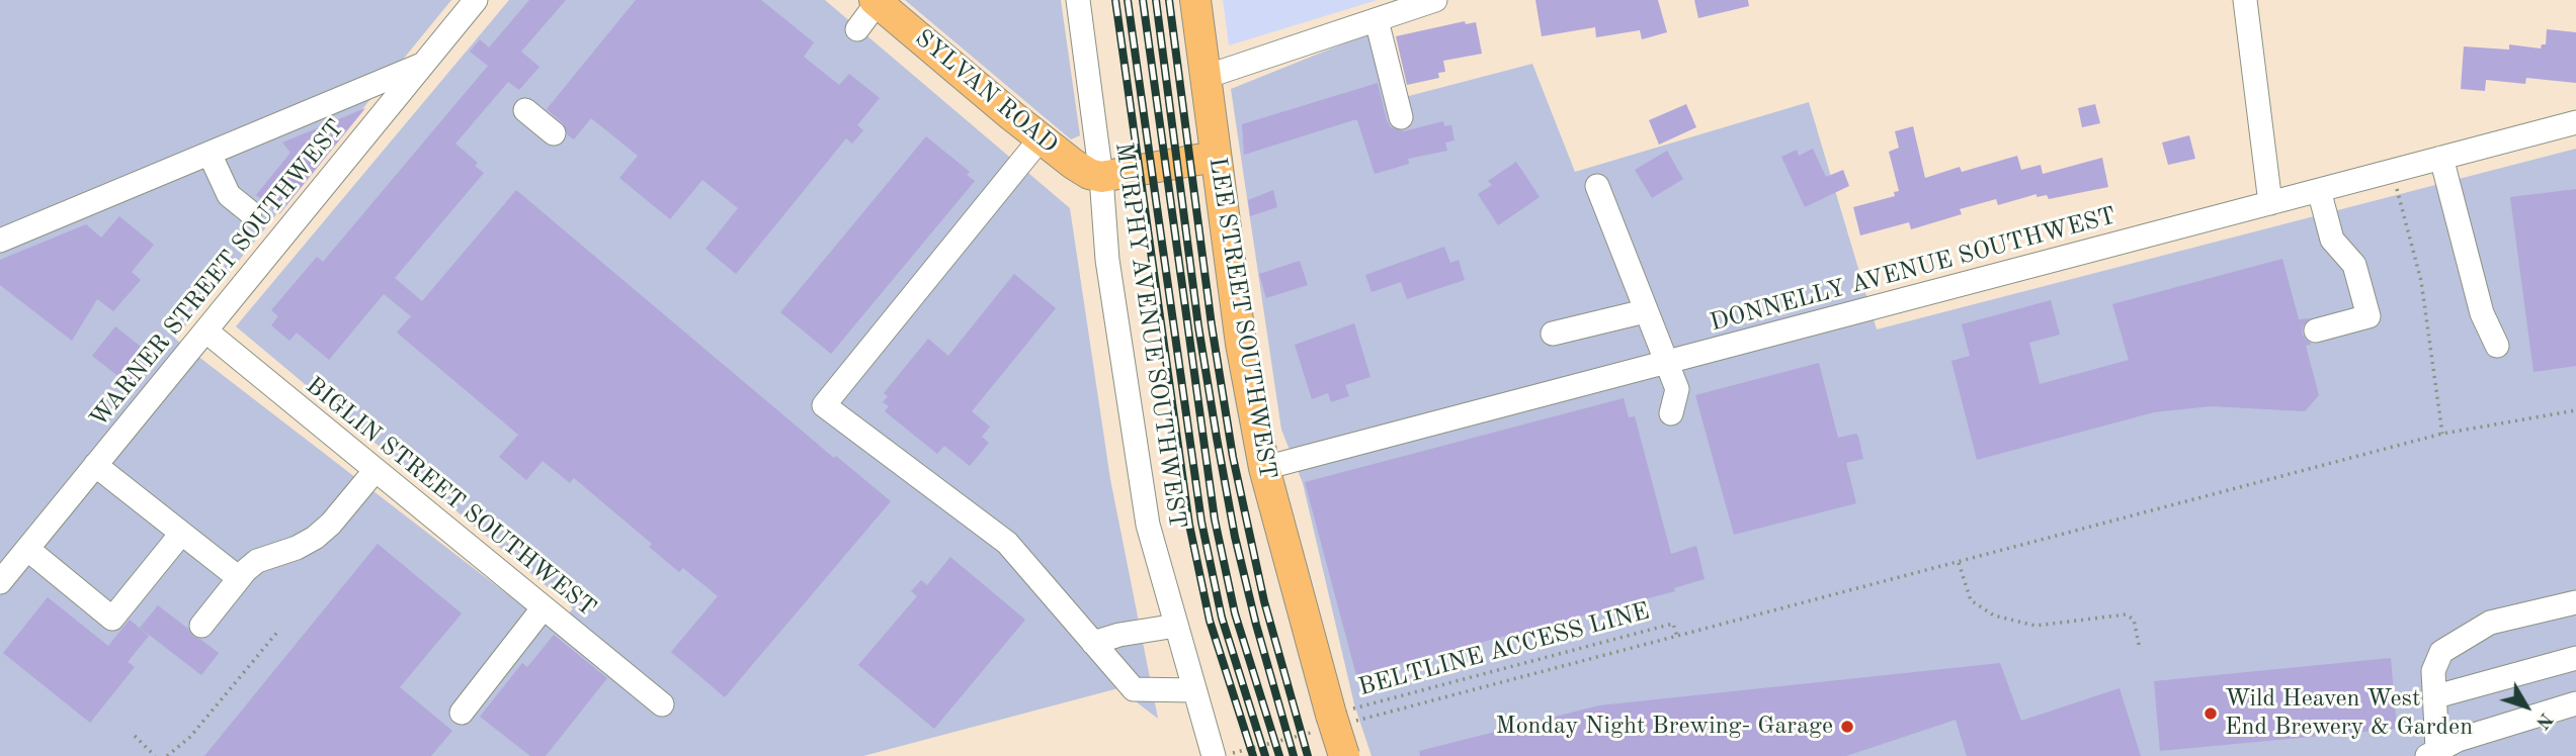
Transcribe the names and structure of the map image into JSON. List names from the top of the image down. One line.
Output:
{"streets":{"main road":["SYLVAN ROAD","LEE STREET SOUTHWEST"],"street":["DONNELLY AVENUE SOUTHWEST","WARNER STREET SOUTHWEST","MURPHY AVENUE SOUTHWEST","BIGLIN STREET SOUTHWEST"],"path":["BELTLINE ACCESS LINE"]},"crossings":[["SYLVAN ROAD","MURPHY AVENUE SOUTHWEST"],["DONNELLY AVENUE SOUTHWEST","LEE STREET SOUTHWEST"],["WARNER STREET SOUTHWEST","BIGLIN STREET SOUTHWEST"],["LEE STREET SOUTHWEST","BELTLINE ACCESS LINE"]],"places":["Wild Heaven West End Brewery & Garden","Monday Night Brewing- Garage"],"north":"bottom right"}
